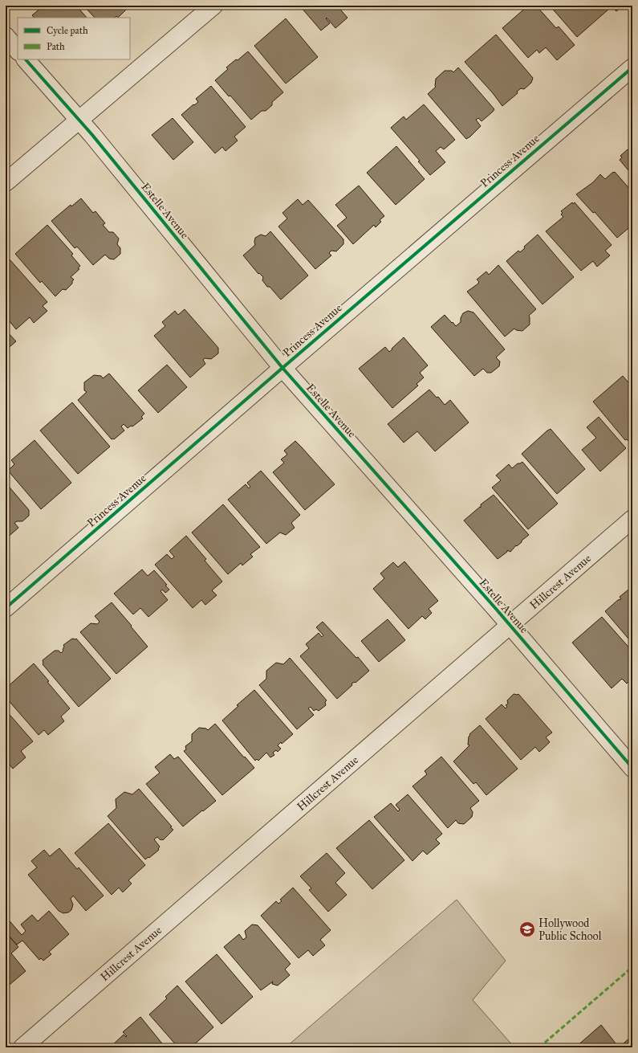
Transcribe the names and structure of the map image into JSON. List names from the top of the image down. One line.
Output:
{"streets":{"street":["Princess Avenue","Estelle Avenue","Hillcrest Avenue"]},"crossings":[["Princess Avenue","Estelle Avenue"],["Estelle Avenue","Hillcrest Avenue"]],"places":{"school or university":["Hollywood Public School"]},"legend":["Cycle path","Path"]}
